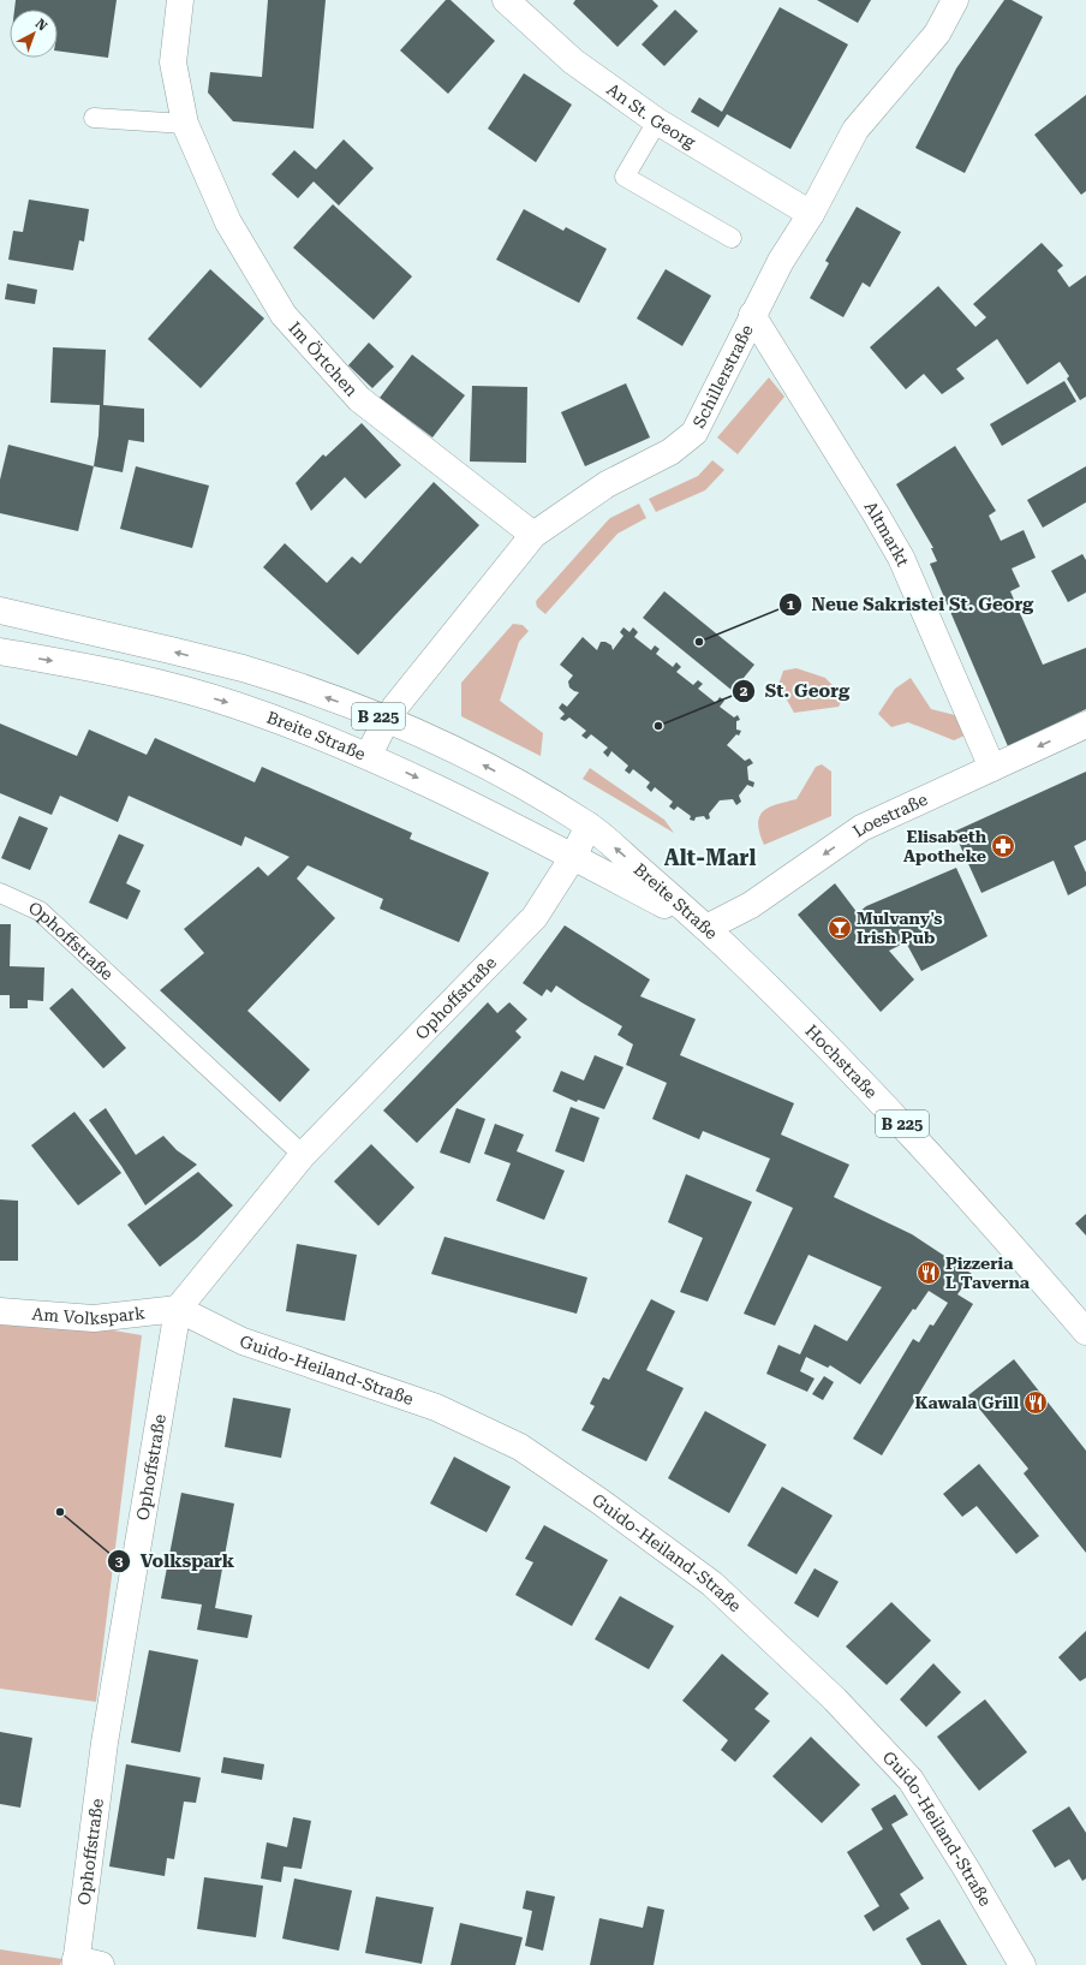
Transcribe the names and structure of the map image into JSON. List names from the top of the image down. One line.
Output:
{"streets":{"street":["An St. Georg","Im Örtchen","Schillerstraße","Altmarkt","B 225","Breite Straße","Loestraße","Ophoffstraße","Hochstraße","Am Volkspark","Guido-Heiland-Straße"]},"crossings":[["An St. Georg","Schillerstraße"],["Im Örtchen","Schillerstraße"],["Schillerstraße","Altmarkt"],["Schillerstraße","Breite Straße"],["Altmarkt","Loestraße"],["Breite Straße","Loestraße"],["Breite Straße","Ophoffstraße"],["Breite Straße","Hochstraße"],["Loestraße","Hochstraße"],["Ophoffstraße","Am Volkspark"],["Ophoffstraße","Guido-Heiland-Straße"],["Am Volkspark","Guido-Heiland-Straße"]],"one_way":["Loestraße"],"districts":["Alt-Marl"],"places":{"other":["Neue Sakristei St. Georg","St. Georg","Volkspark"],"pharmacy":["Elisabeth Apotheke"],"bar":["Mulvany's Irish Pub"],"restaurant":["Pizzeria L Taverna","Kawala Grill"]},"north":"top right"}
